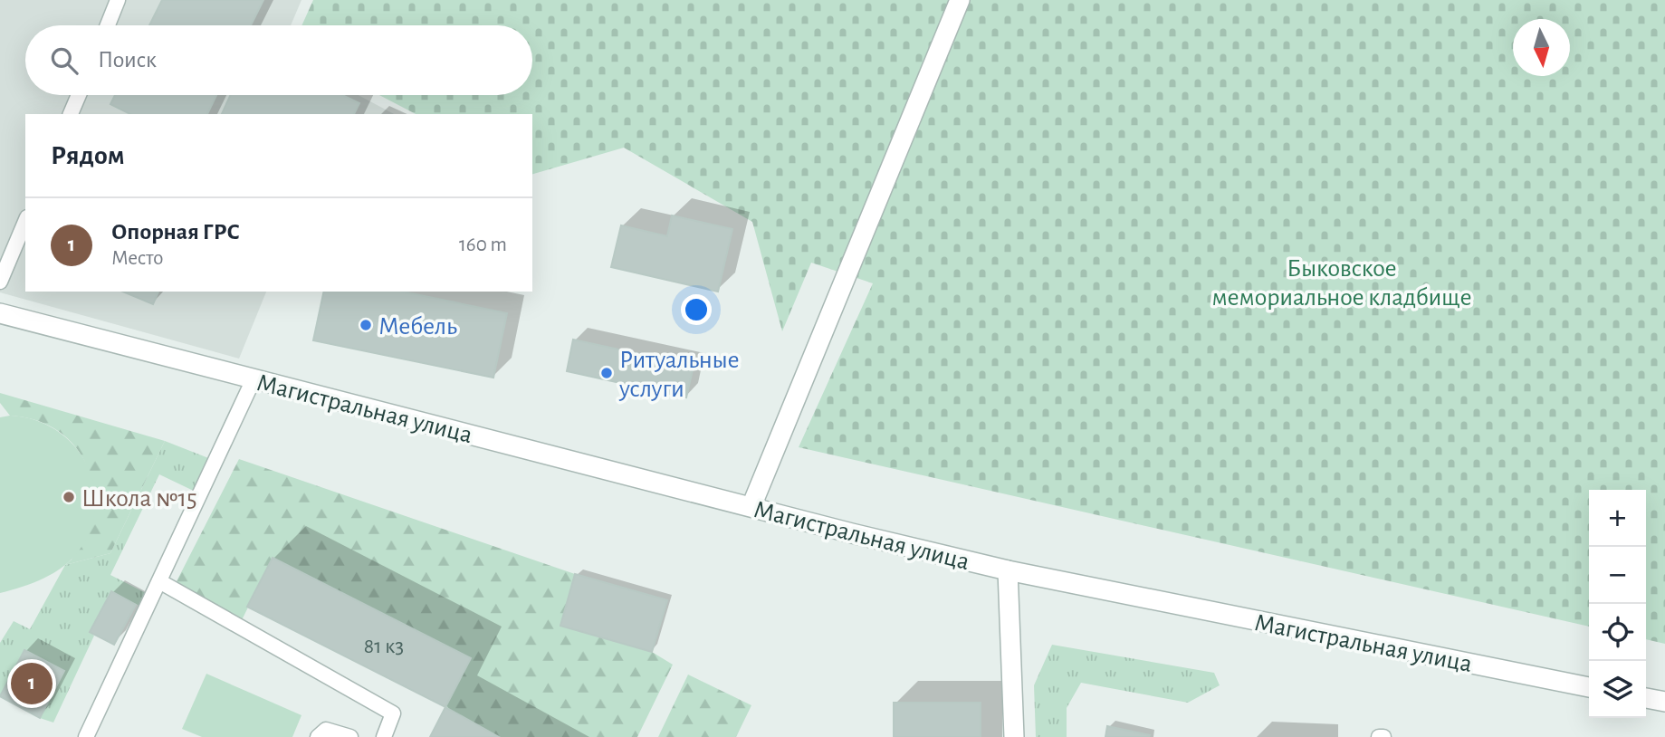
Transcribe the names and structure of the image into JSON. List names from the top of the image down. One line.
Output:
{"streets":{"street":["Магистральная улица"]},"parks":["Быковское мемориальное кладбище"],"places":["Мебель","Ритуальные услуги","Школа №15"],"house_numbers":["81 к3"],"north":"bottom","page":{"search":"Поиск","heading":"Рядом","list":[{"mark":"1","name":"Опорная ГРС","note":"Место","value":"160 m"}],"map_buttons":["+","−"],"pins":"1"}}
